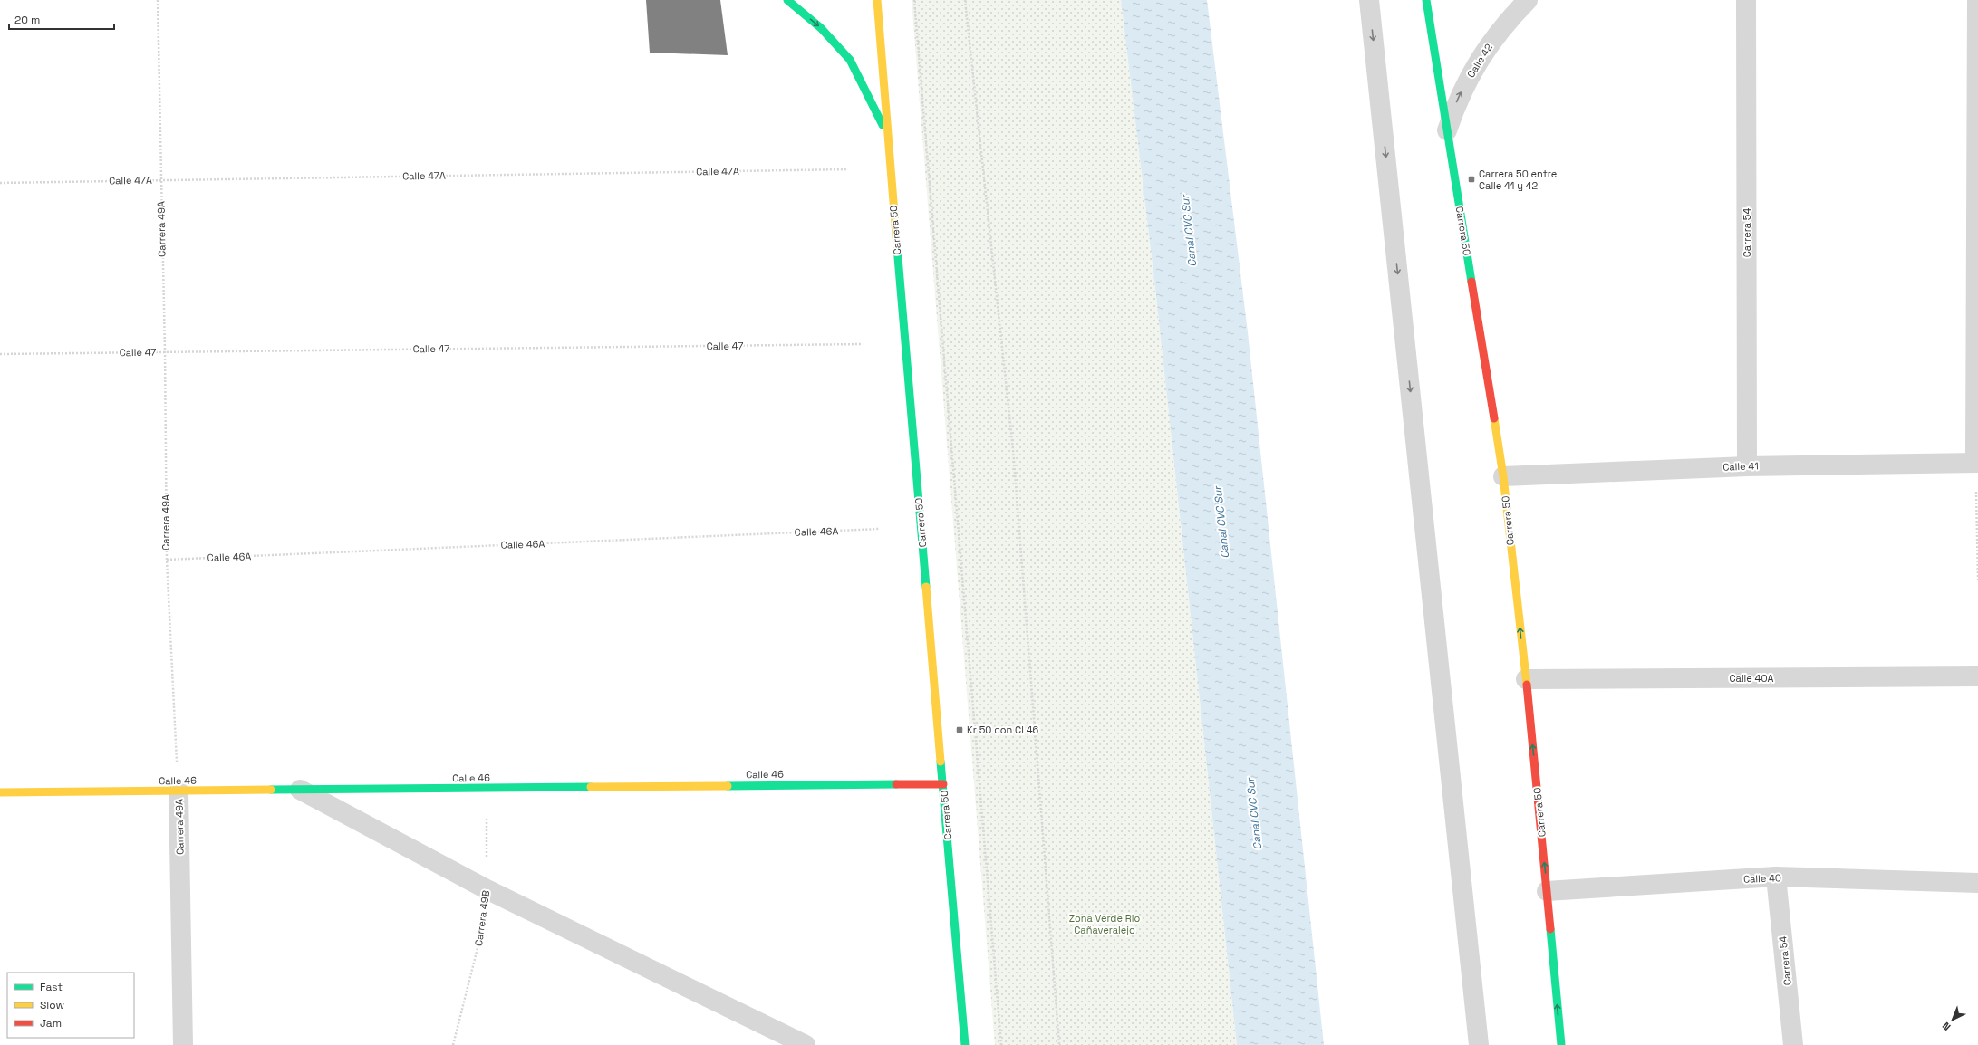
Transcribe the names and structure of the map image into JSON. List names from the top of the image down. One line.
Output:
{"streets":{"street":["Calle 42","Carrera 49A","Carrera 50","Carrera 54","Calle 41","Calle 40A","Calle 46","Calle 40"],"path":["Calle 47A","Calle 47","Calle 46A","Carrera 49B"]},"crossings":[["Calle 42","Carrera 50"],["Calle 47A","Carrera 49A"],["Carrera 49A","Calle 47"],["Carrera 49A","Calle 46A"],["Carrera 49A","Calle 46"],["Carrera 50","Calle 41"],["Carrera 50","Calle 40A"],["Carrera 50","Calle 46"],["Carrera 50","Calle 40"],["Carrera 54","Calle 41"],["Carrera 54","Calle 40"],["Calle 46","Carrera 49B"]],"one_way":["Calle 42"],"water":["Canal CVC Sur"],"parks":["Zona Verde Rio Cañaveralejo"],"places":{"transit":["Carrera 50 entre Calle 41 y 42","Kr 50 con Cl 46"]},"legend":["Fast","Slow","Jam"],"scale_bar":"20 m","north":"bottom left"}
